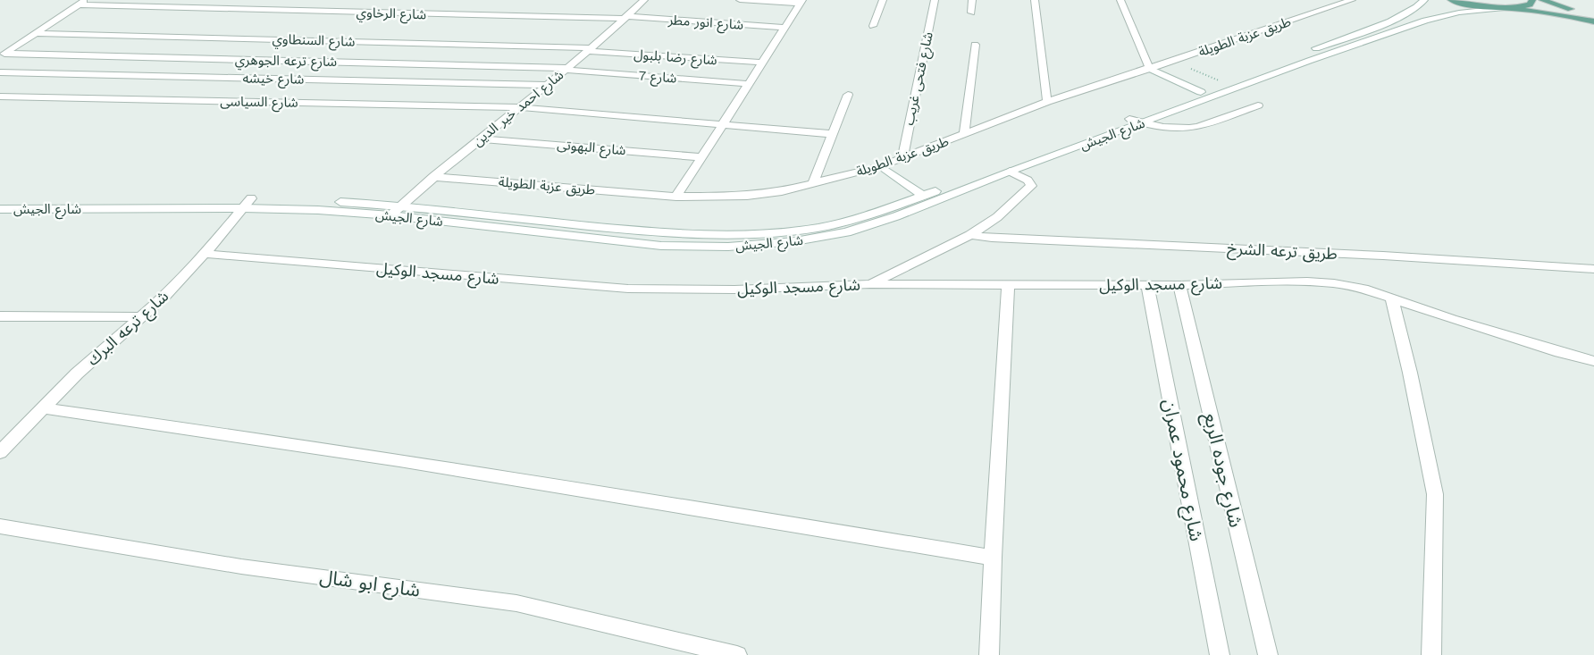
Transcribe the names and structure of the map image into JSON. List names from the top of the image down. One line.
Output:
{"streets":{"street":["شارع الرخاوي","شارع انور مطر","طريق عزبة الطويلة","شارع السنطاوي","شارع رضا بلبول","شارع ترعه الجوهري","شارع 7","شارع خيشه","شارع فتحى غريب","شارع السياسى","شارع احمد خير الدين","شارع الجيش","شارع البهوتى","طريق ترعه الشرخ","شارع مسجد الوكيل","شارع ترعه البرك","شارع محمود عمران","شارع جوده الربع","شارع ابو شال"]},"crossings":[["شارع الرخاوي","شارع انور مطر"],["شارع الرخاوي","شارع احمد خير الدين"],["شارع انور مطر","شارع احمد خير الدين"],["طريق عزبة الطويلة","شارع فتحى غريب"],["طريق عزبة الطويلة","شارع احمد خير الدين"],["شارع السنطاوي","شارع رضا بلبول"],["شارع السنطاوي","شارع احمد خير الدين"],["شارع رضا بلبول","شارع احمد خير الدين"],["شارع ترعه الجوهري","شارع 7"],["شارع ترعه الجوهري","شارع احمد خير الدين"],["شارع 7","شارع احمد خير الدين"],["شارع خيشه","شارع احمد خير الدين"],["شارع السياسى","شارع احمد خير الدين"],["شارع احمد خير الدين","شارع الجيش"],["شارع احمد خير الدين","شارع البهوتى"],["شارع الجيش","شارع ترعه البرك"],["شارع مسجد الوكيل","شارع ترعه البرك"],["شارع مسجد الوكيل","شارع محمود عمران"],["شارع مسجد الوكيل","شارع جوده الربع"]]}
